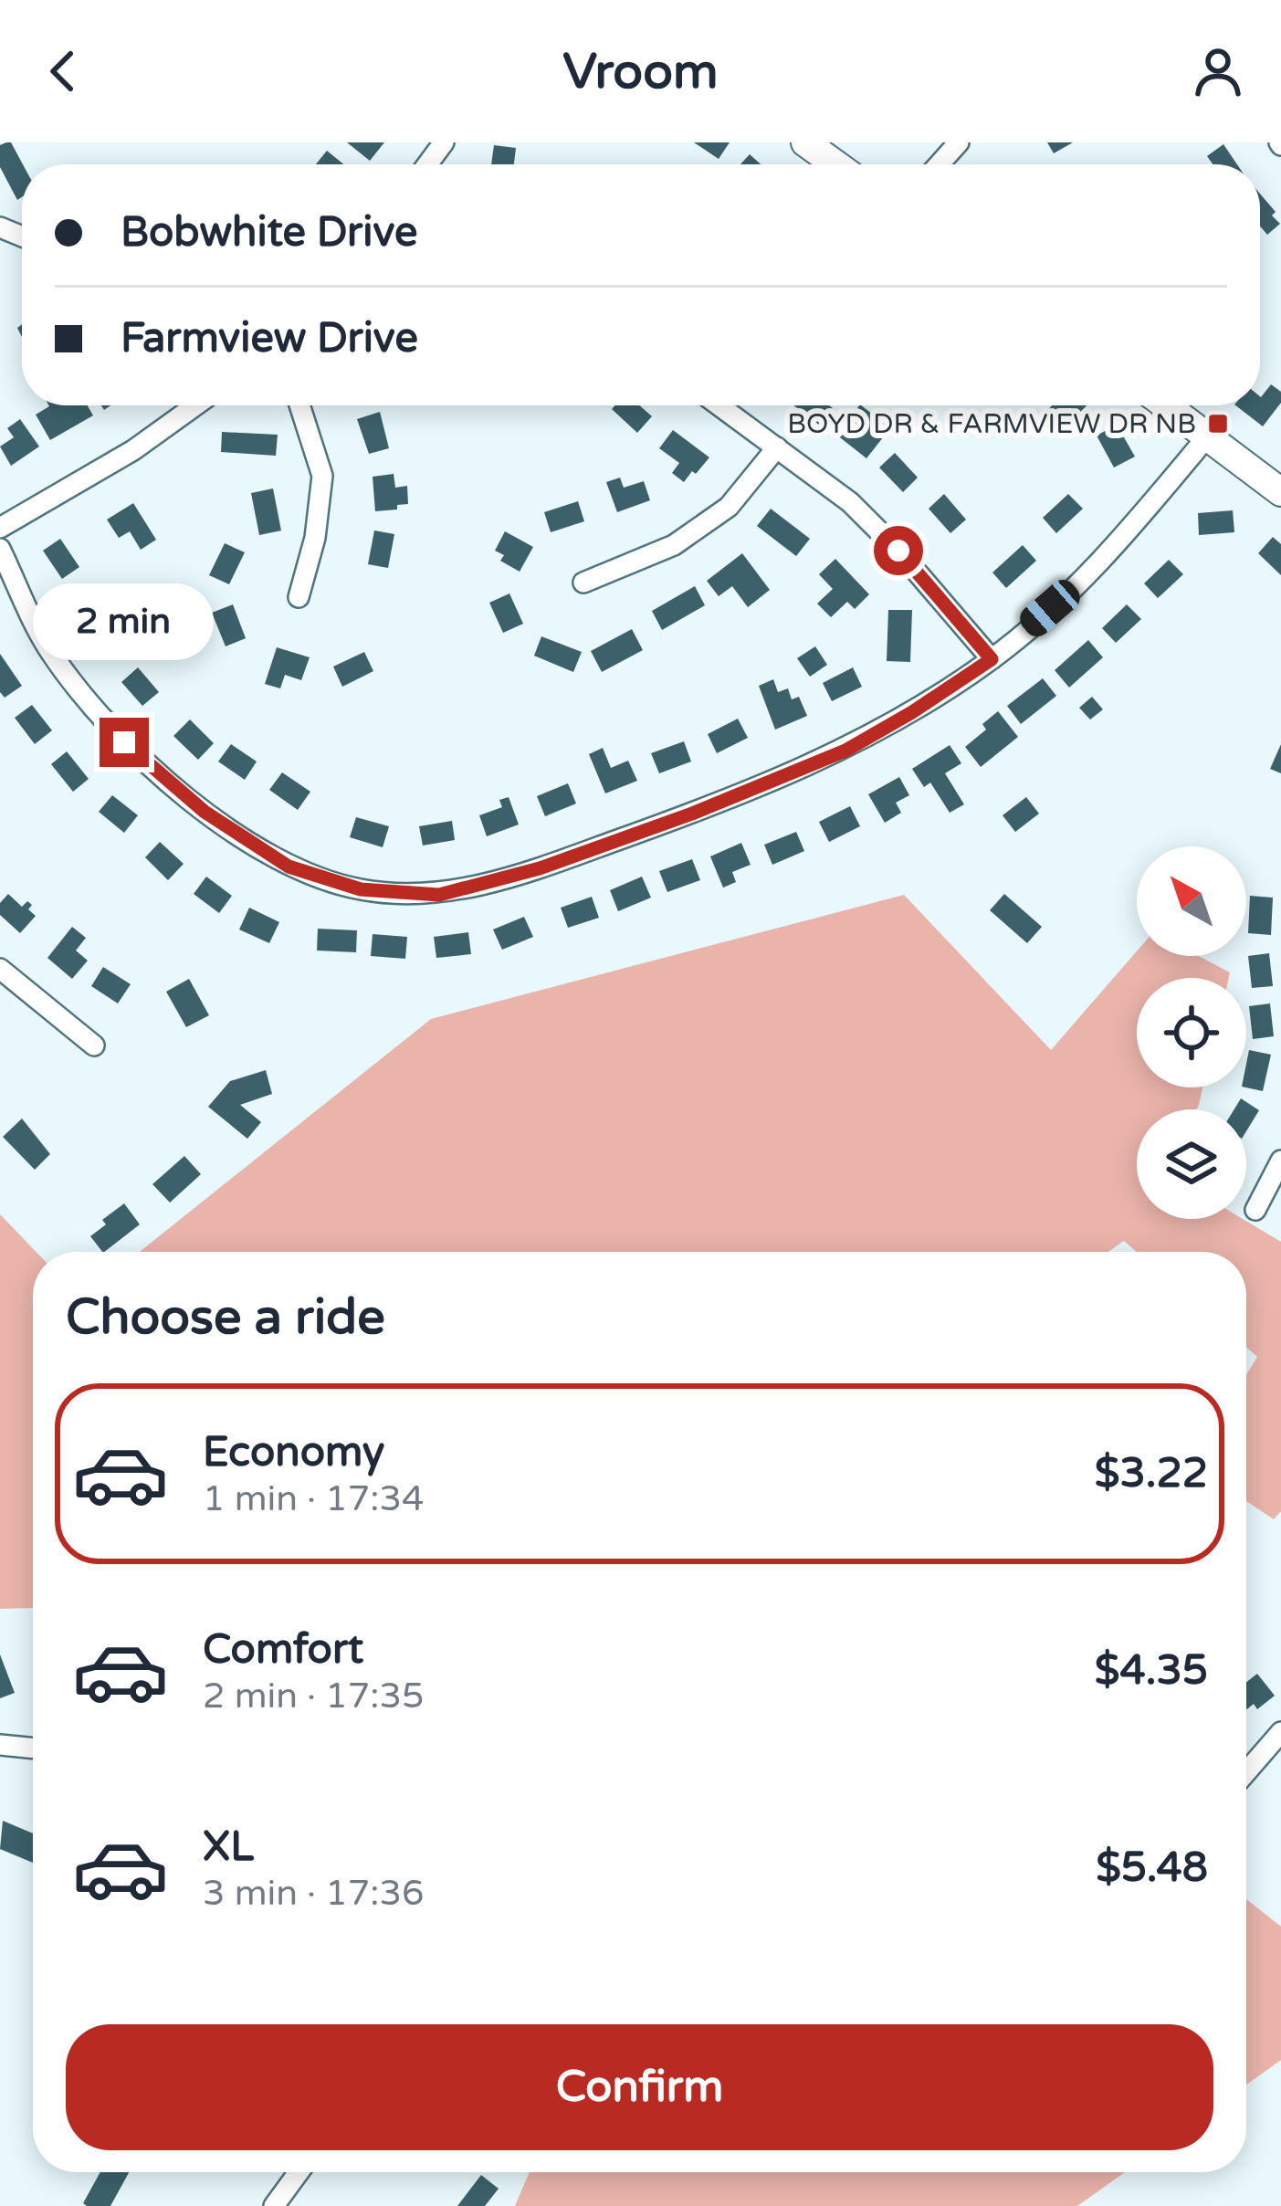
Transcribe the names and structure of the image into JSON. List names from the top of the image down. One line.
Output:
{"places":{"transit":["BOYD DR & FARMVIEW DR NB"]},"north":"top left","page":{"header":"Vroom","banner":["Bobwhite Drive","Farmview Drive"],"bubble":"2 min","heading":"Choose a ride","list":[{"name":"Economy","note":"1 min · 17:34","value":"$3.22"},{"name":"Comfort","note":"2 min · 17:35","value":"$4.35"},{"name":"XL","note":"3 min · 17:36","value":"$5.48"}],"buttons":"Confirm"}}
